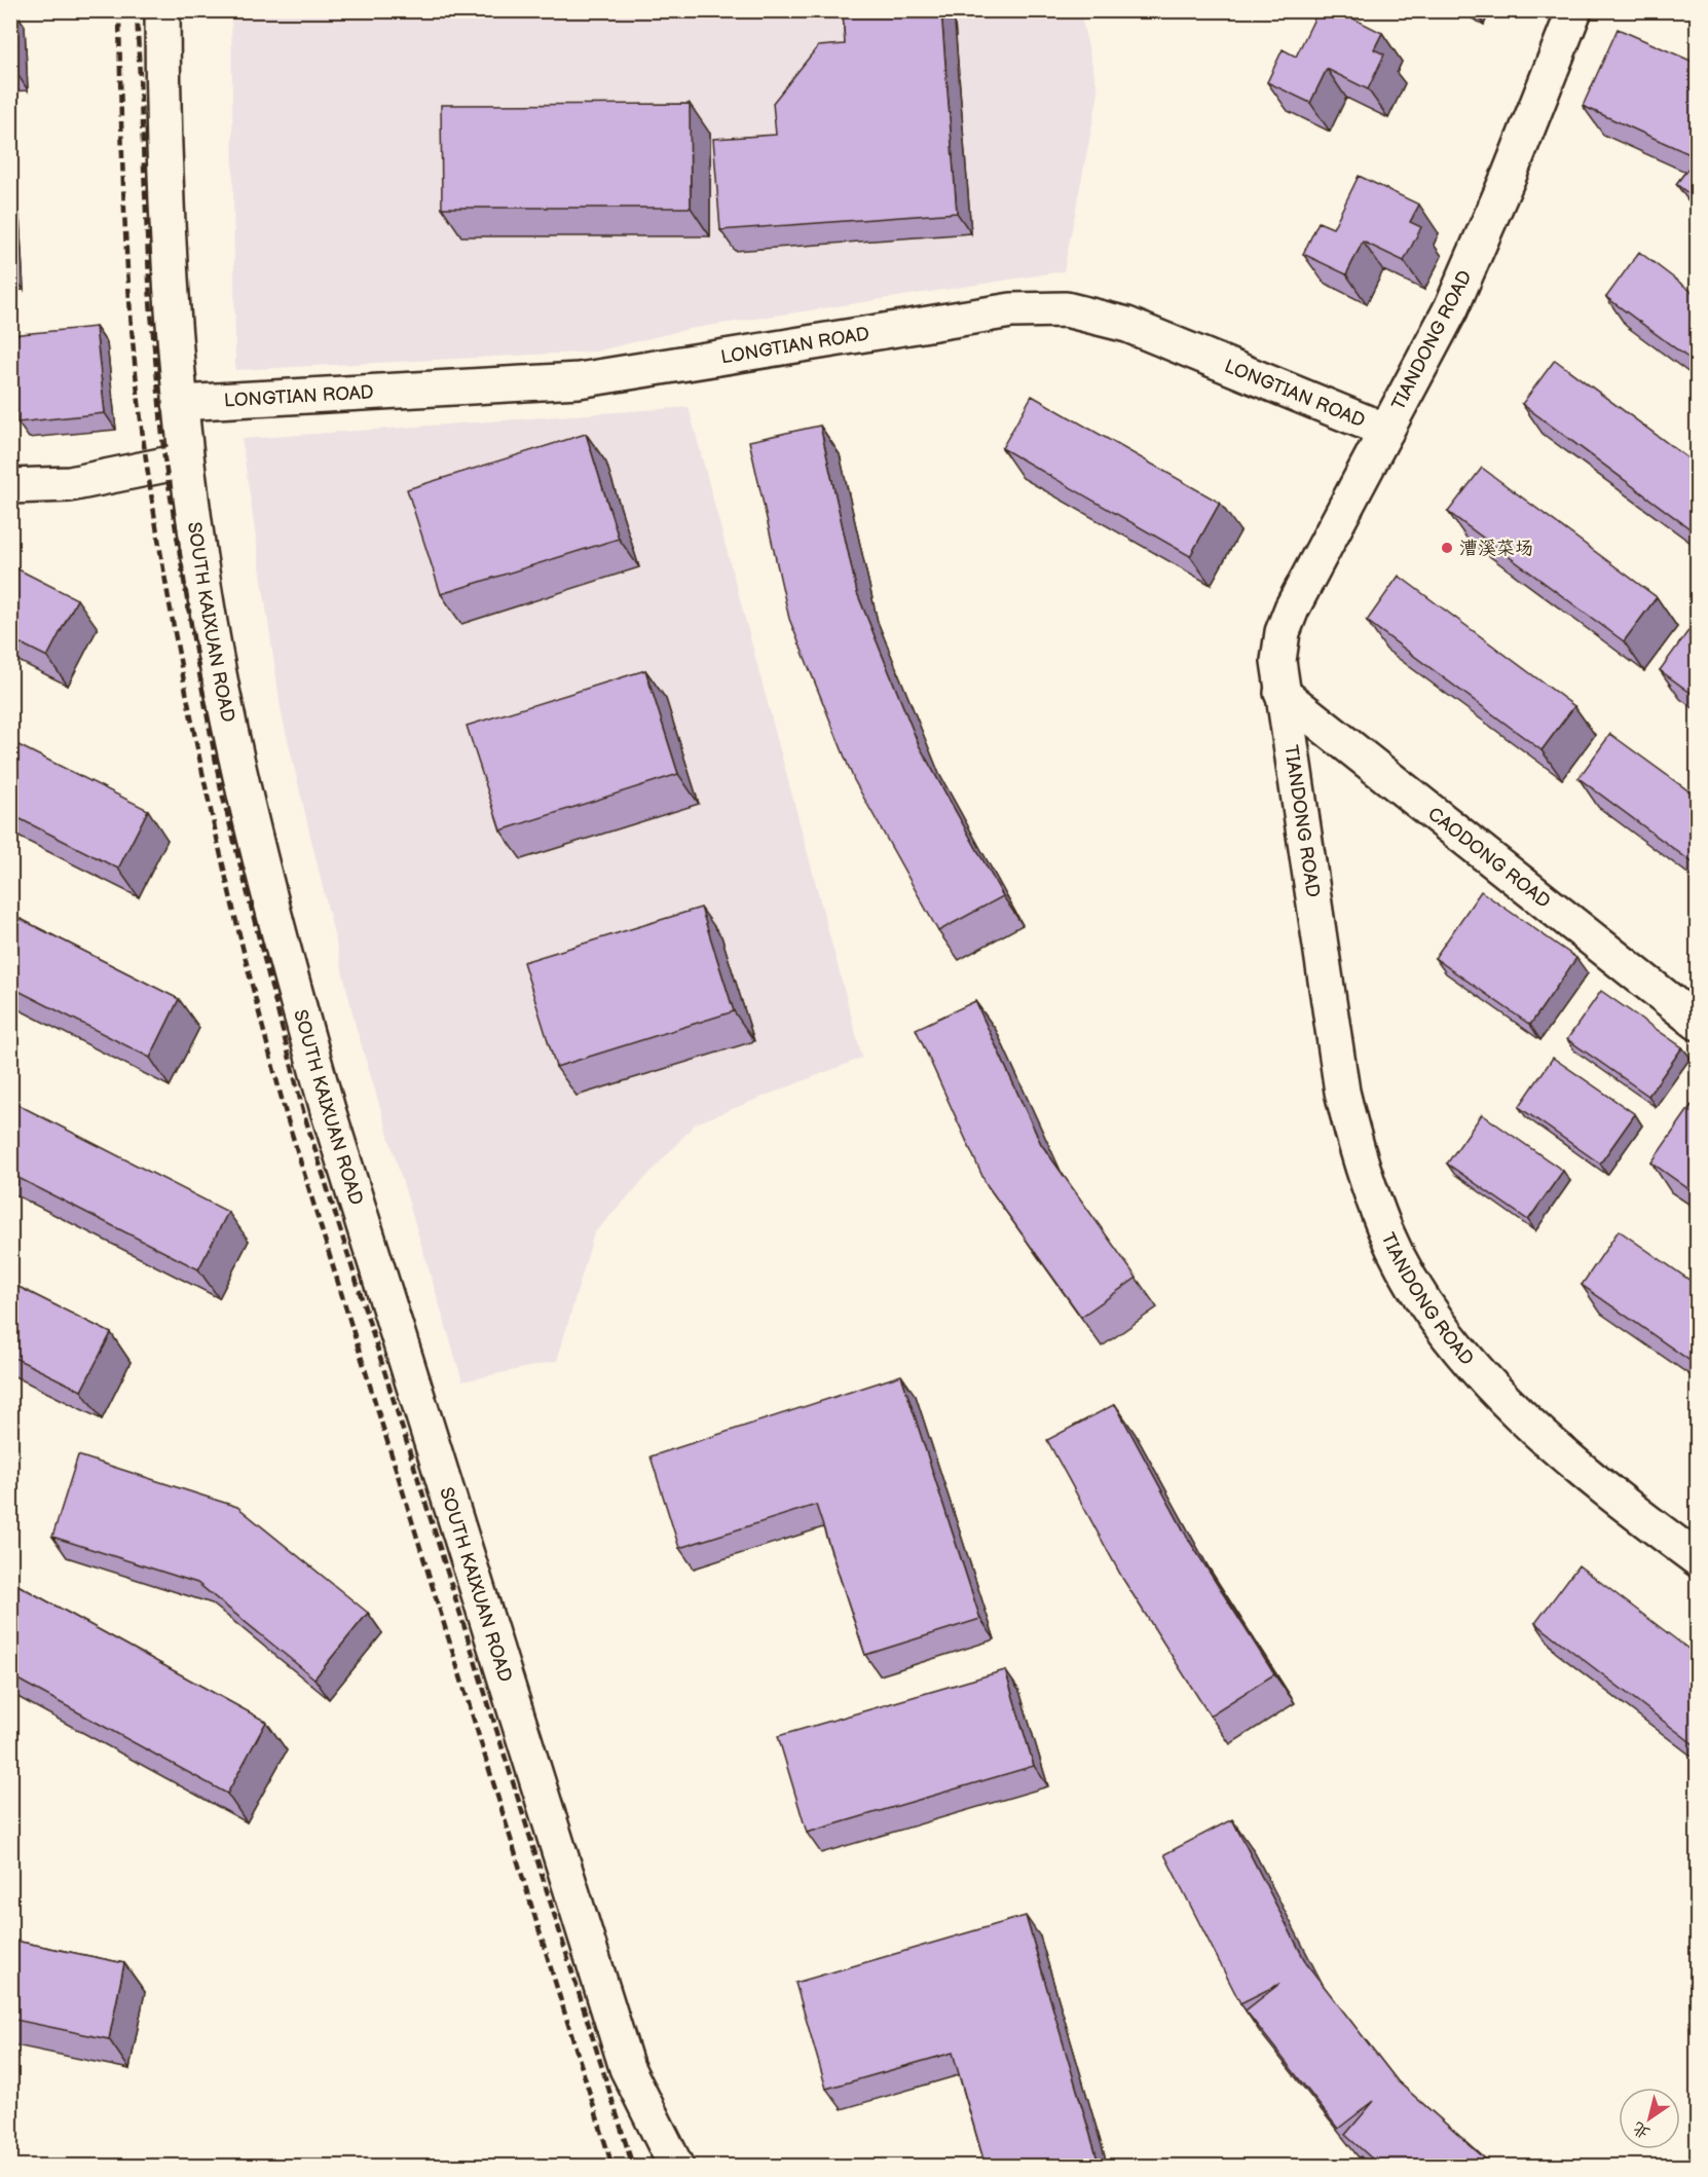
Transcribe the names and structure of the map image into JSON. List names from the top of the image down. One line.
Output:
{"streets":{"street":["TIANDONG ROAD","LONGTIAN ROAD","SOUTH KAIXUAN ROAD","CAODONG ROAD"]},"crossings":[["TIANDONG ROAD","LONGTIAN ROAD"],["TIANDONG ROAD","CAODONG ROAD"],["LONGTIAN ROAD","SOUTH KAIXUAN ROAD"]],"places":["漕溪菜场"],"north":"bottom left"}
